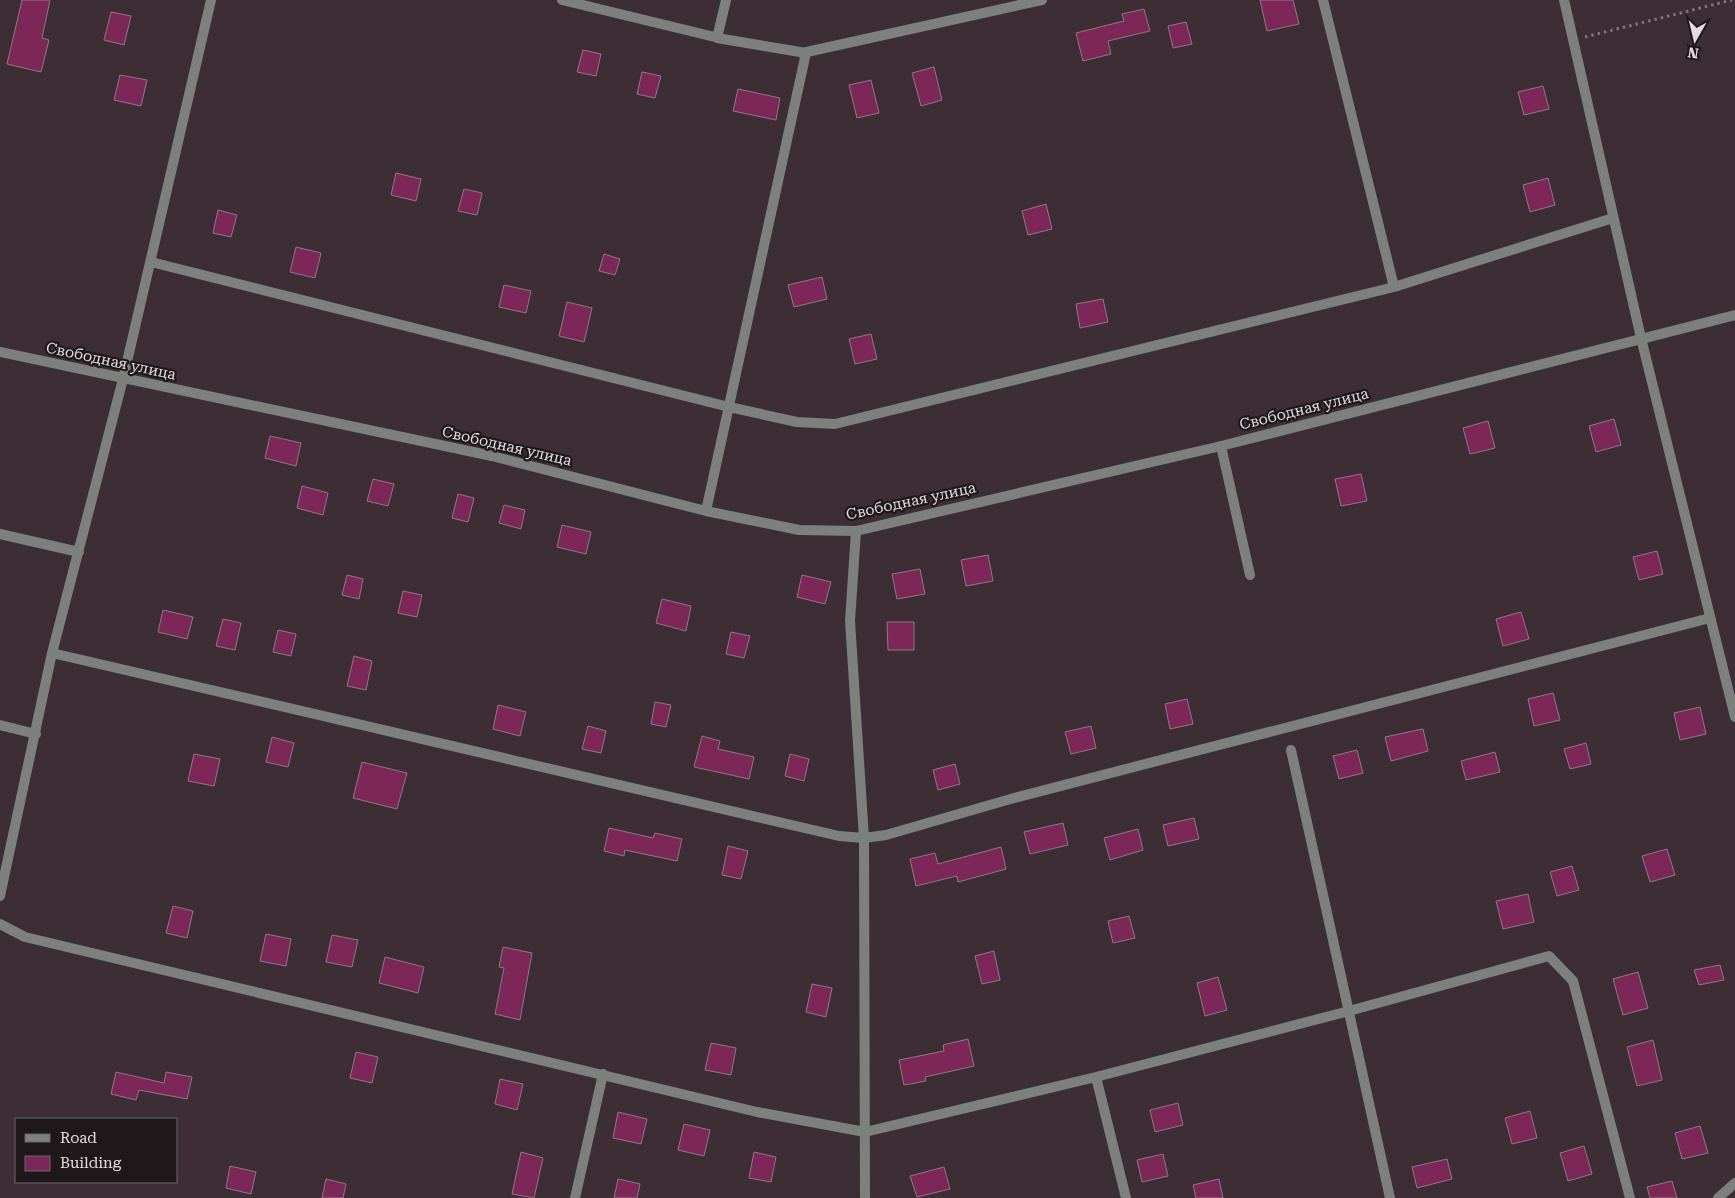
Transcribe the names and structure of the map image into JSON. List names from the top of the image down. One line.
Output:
{"streets":{"street":["Свободная улица"]},"legend":["Road","Building"],"north":"bottom"}
